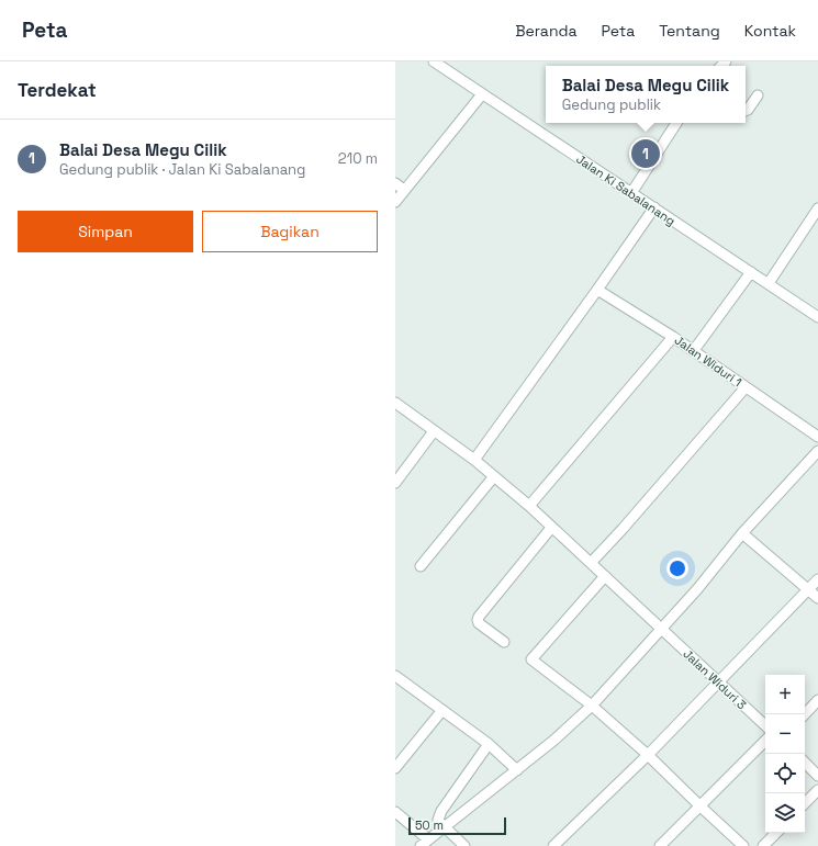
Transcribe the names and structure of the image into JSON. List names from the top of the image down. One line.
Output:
{"streets":{"street":["Jalan Ki Sabalanang","Jalan Widuri 1","Jalan Widuri 3"]},"scale_bar":"50 m","page":{"header":"Peta","nav":["Beranda","Peta","Tentang","Kontak"],"heading":"Terdekat","popup":["Balai Desa Megu Cilik","Gedung publik"],"list":[{"mark":"1","name":"Balai Desa Megu Cilik","note":"Gedung publik · Jalan Ki Sabalanang","value":"210 m"}],"pins":"1","buttons":["Simpan","Bagikan"],"map_buttons":["+","−"],"scale":"50 m"}}
